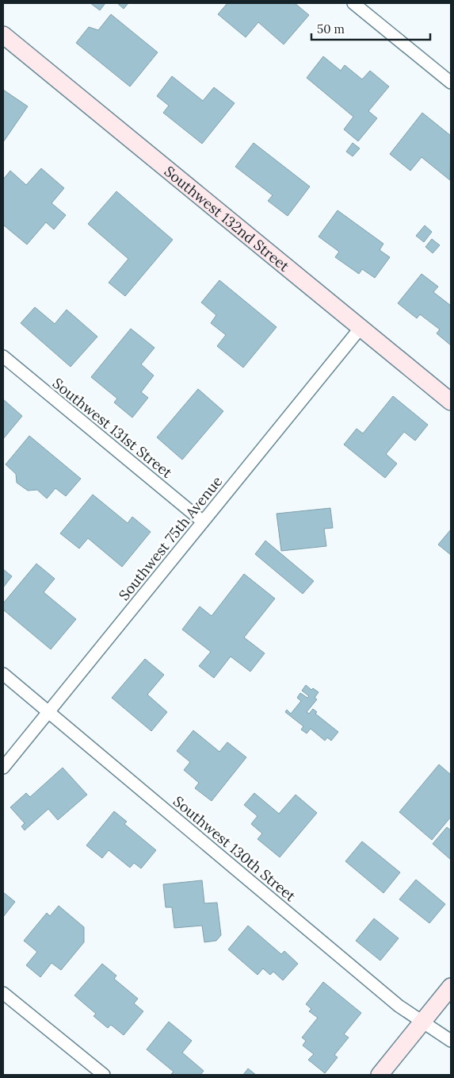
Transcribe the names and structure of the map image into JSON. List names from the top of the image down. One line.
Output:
{"streets":{"street":["Southwest 132nd Street","Southwest 131st Street","Southwest 75th Avenue","Southwest 130th Street"]},"crossings":[["Southwest 132nd Street","Southwest 75th Avenue"],["Southwest 131st Street","Southwest 75th Avenue"],["Southwest 75th Avenue","Southwest 130th Street"]],"scale_bar":"50 m"}
